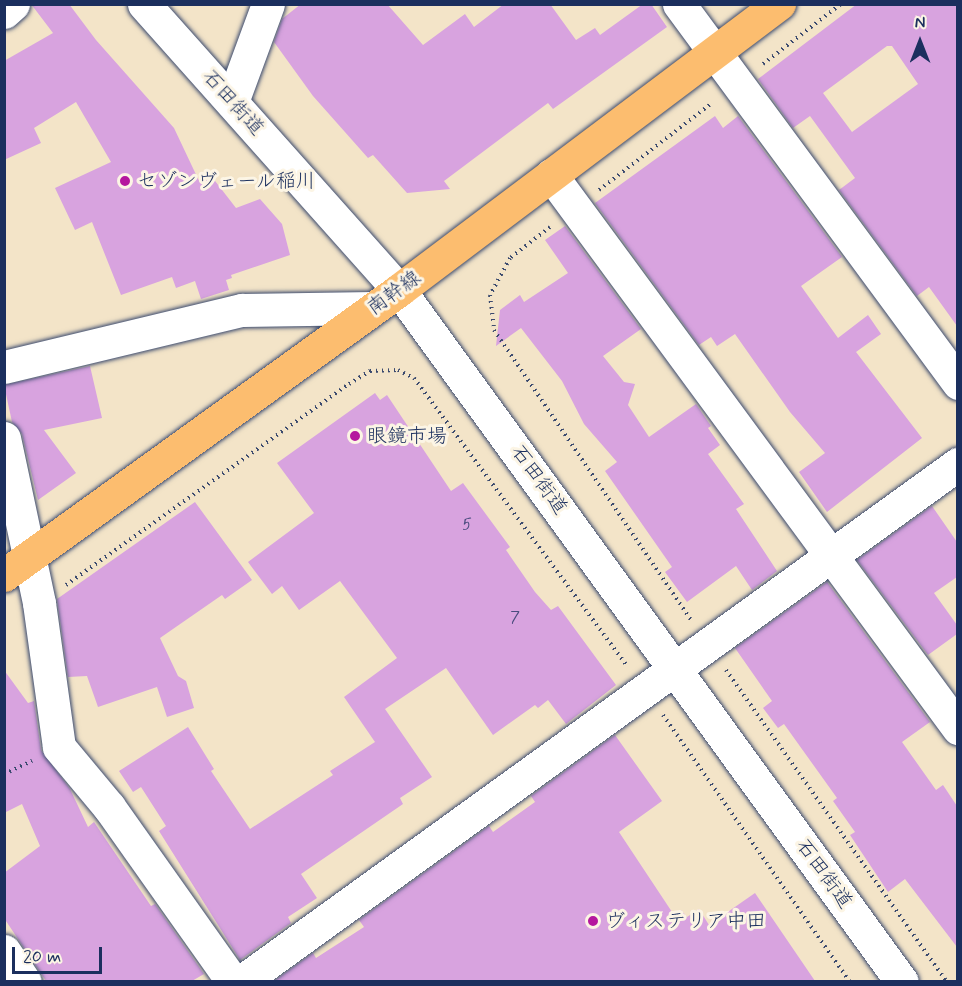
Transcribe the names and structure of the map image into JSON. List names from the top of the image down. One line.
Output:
{"streets":{"main road":["南幹線"],"street":["石田街道"]},"crossings":[["石田街道","南幹線"]],"places":["セゾンヴェール稲川","眼鏡市場","ヴィステリア中田"],"house_numbers":["5","7"],"scale_bar":"20 m","north":"top"}
